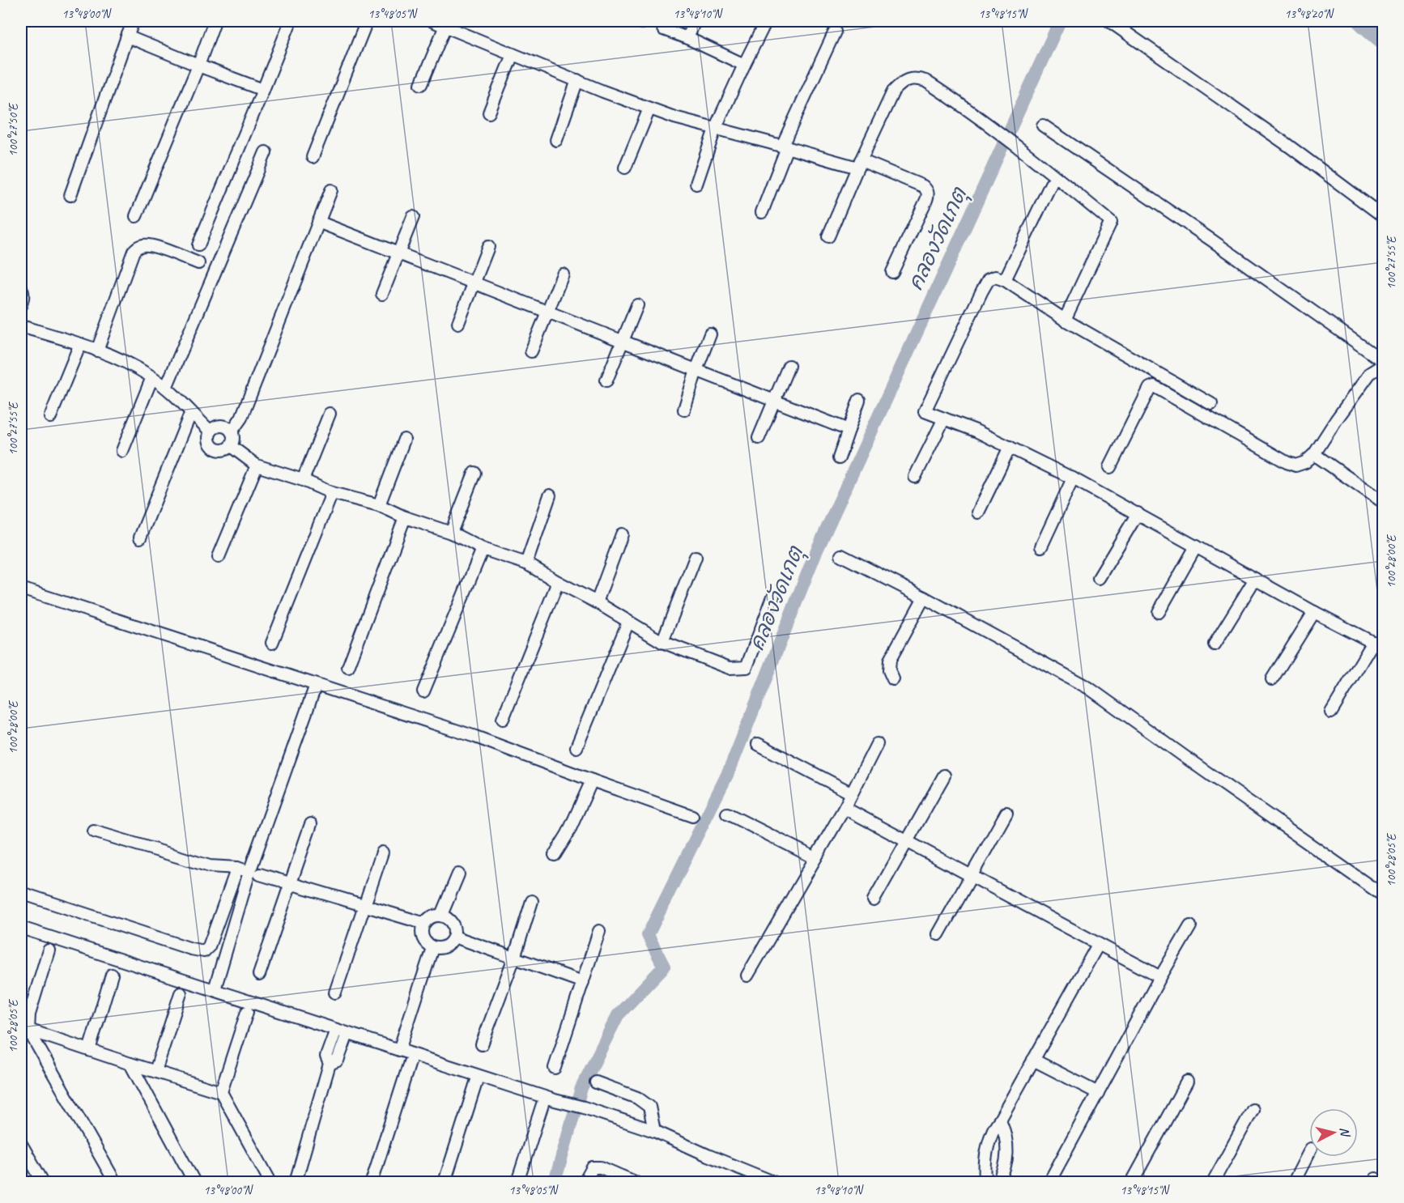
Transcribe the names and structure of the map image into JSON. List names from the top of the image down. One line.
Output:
{"water":["คลองวัดเกตุ"],"north":"right","coordinates":["13°48'00\"N","13°48'05\"N","13°48'10\"N","13°48'15\"N","13°48'20\"N","100°27'50\"E","100°27'55\"E","100°28'00\"E","100°28'05\"E"]}
